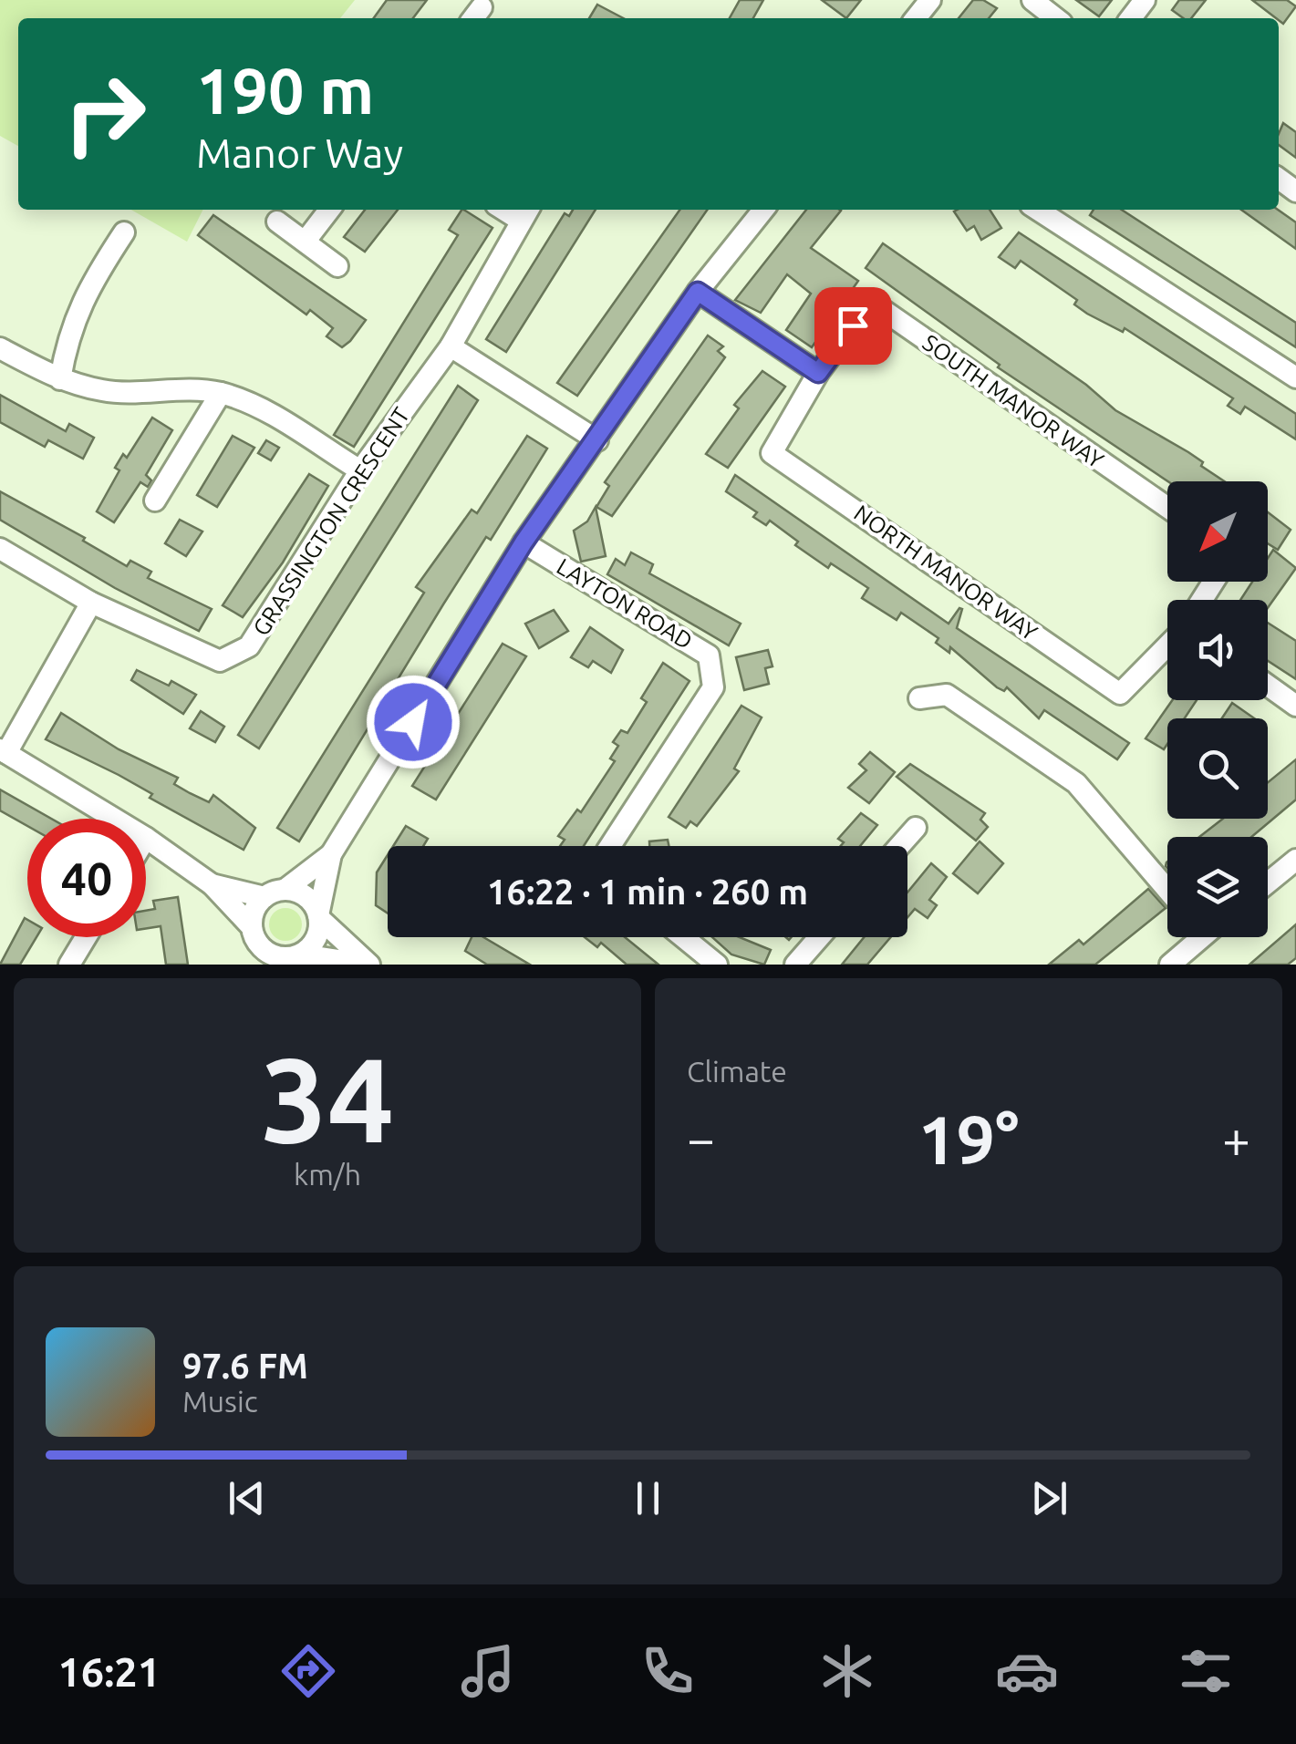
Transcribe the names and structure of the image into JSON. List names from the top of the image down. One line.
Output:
{"streets":{"street":["SOUTH MANOR WAY","GRASSINGTON CRESCENT","NORTH MANOR WAY","LAYTON ROAD"]},"crossings":[["SOUTH MANOR WAY","NORTH MANOR WAY"]],"north":"bottom left","page":{"turn":["190 m","Manor Way"],"limit":"40","trip":"16:22 · 1 min · 260 m","tile":[["34","km/h"],"Climate"],"heat":["−","19°","+"],"song":["97.6 FM","Music"],"tabs":"16:21"}}
